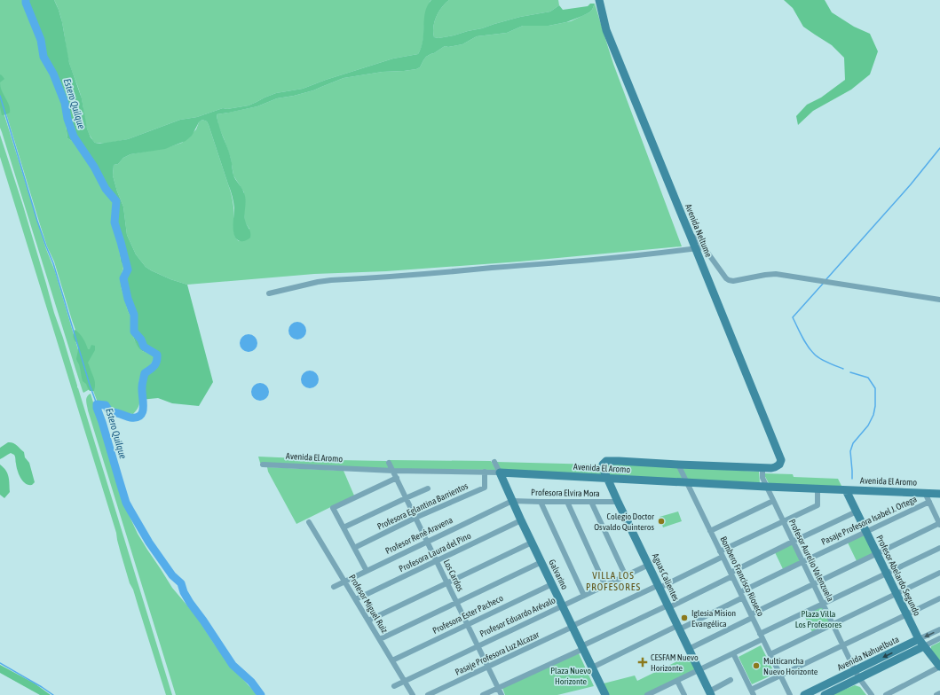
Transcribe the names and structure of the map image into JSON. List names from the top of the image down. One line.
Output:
{"streets":{"street":["Avenida Neltume","Avenida El Aromo","Profesora Elvira Mora","Profesora Eglantina Barrientos","Pasaje Profesora Isabel J. Ortega","Profesor René Aravena","Profesora Laura del Pino","Profesor Aurelio Valenzuela","Galvarino","Los Cardos","Profesor Abelardo Segundo","Bombero Francisco Rioseco","Aguas Calientes","Profesor Miguel Ruiz","Profesora Ester Pacheco","Profesor Eduardo Arévalo","Pasaje Profesora Luz Alcazar","Avenida Nahuelbuta"]},"crossings":[["Avenida Neltume","Avenida El Aromo"],["Avenida El Aromo","Profesora Eglantina Barrientos"],["Avenida El Aromo","Profesor Aurelio Valenzuela"],["Avenida El Aromo","Galvarino"],["Avenida El Aromo","Los Cardos"],["Avenida El Aromo","Profesor Abelardo Segundo"],["Avenida El Aromo","Bombero Francisco Rioseco"],["Avenida El Aromo","Aguas Calientes"],["Profesora Elvira Mora","Profesor René Aravena"],["Profesora Elvira Mora","Galvarino"],["Profesora Elvira Mora","Aguas Calientes"],["Profesora Eglantina Barrientos","Los Cardos"],["Pasaje Profesora Isabel J. Ortega","Profesor Aurelio Valenzuela"],["Pasaje Profesora Isabel J. Ortega","Galvarino"],["Pasaje Profesora Isabel J. Ortega","Profesor Abelardo Segundo"],["Pasaje Profesora Isabel J. Ortega","Bombero Francisco Rioseco"],["Pasaje Profesora Isabel J. Ortega","Aguas Calientes"],["Profesor René Aravena","Galvarino"],["Profesor René Aravena","Los Cardos"],["Profesor René Aravena","Profesor Miguel Ruiz"],["Profesora Laura del Pino","Galvarino"],["Profesora Laura del Pino","Los Cardos"],["Profesora Laura del Pino","Profesor Miguel Ruiz"],["Profesor Aurelio Valenzuela","Avenida Nahuelbuta"],["Galvarino","Profesora Ester Pacheco"],["Galvarino","Profesor Eduardo Arévalo"],["Galvarino","Pasaje Profesora Luz Alcazar"],["Los Cardos","Profesora Ester Pacheco"],["Los Cardos","Profesor Eduardo Arévalo"],["Los Cardos","Pasaje Profesora Luz Alcazar"],["Profesor Abelardo Segundo","Avenida Nahuelbuta"],["Bombero Francisco Rioseco","Pasaje Profesora Luz Alcazar"],["Aguas Calientes","Profesor Eduardo Arévalo"],["Aguas Calientes","Pasaje Profesora Luz Alcazar"],["Profesor Miguel Ruiz","Profesora Ester Pacheco"],["Profesor Miguel Ruiz","Profesor Eduardo Arévalo"]],"districts":["VILLA LOS PROFESORES"],"water":["Estero Quilque"],"parks":["Plaza Villa Los Profesores","Plaza Nuevo Horizonte"],"places":{"other":["Colegio Doctor Osvaldo Quinteros","Iglesia Mision Evangélica","Multicancha Nuevo Horizonte"],"health":["CESFAM Nuevo Horizonte"]}}
